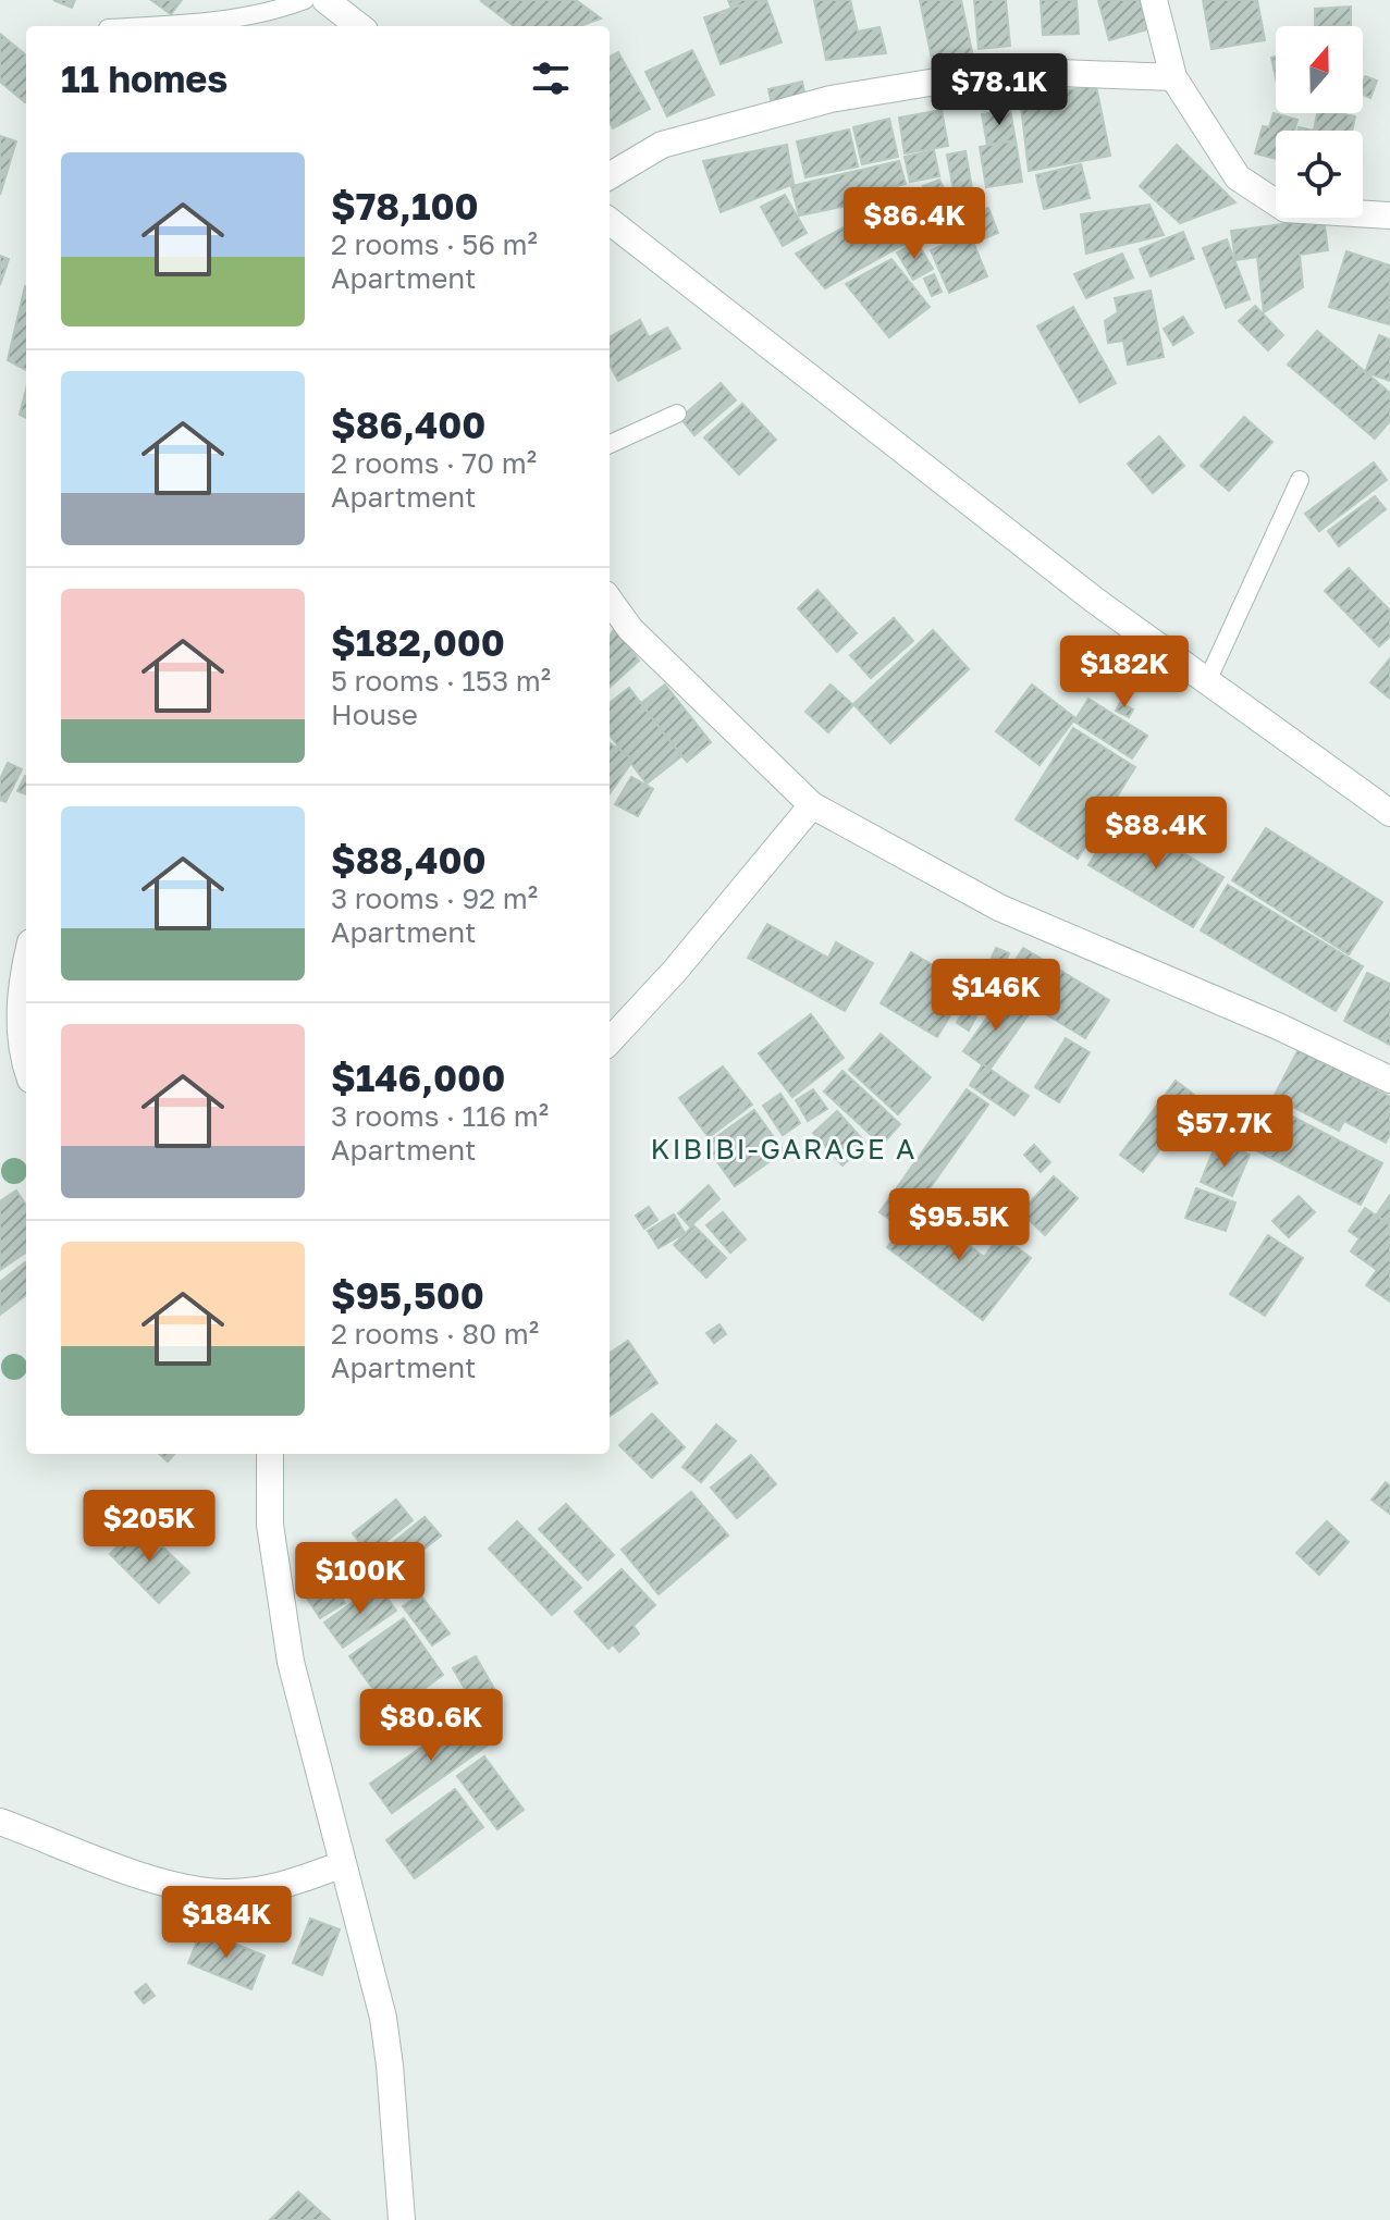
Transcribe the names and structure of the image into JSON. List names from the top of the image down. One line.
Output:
{"districts":["KIBIBI-GARAGE A"],"north":"top","page":{"heading":"11 homes","price":["$78.1K","$86.4K","$182K","$88.4K","$146K","$57.7K","$95.5K","$205K","$100K","$80.6K","$184K"],"list":[{"name":"$78,100","note":"2 rooms · 56 m² · Apartment"},{"name":"$86,400","note":"2 rooms · 70 m² · Apartment"},{"name":"$182,000","note":"5 rooms · 153 m² · House"},{"name":"$88,400","note":"3 rooms · 92 m² · Apartment"},{"name":"$146,000","note":"3 rooms · 116 m² · Apartment"},{"name":"$95,500","note":"2 rooms · 80 m² · Apartment"}]}}
